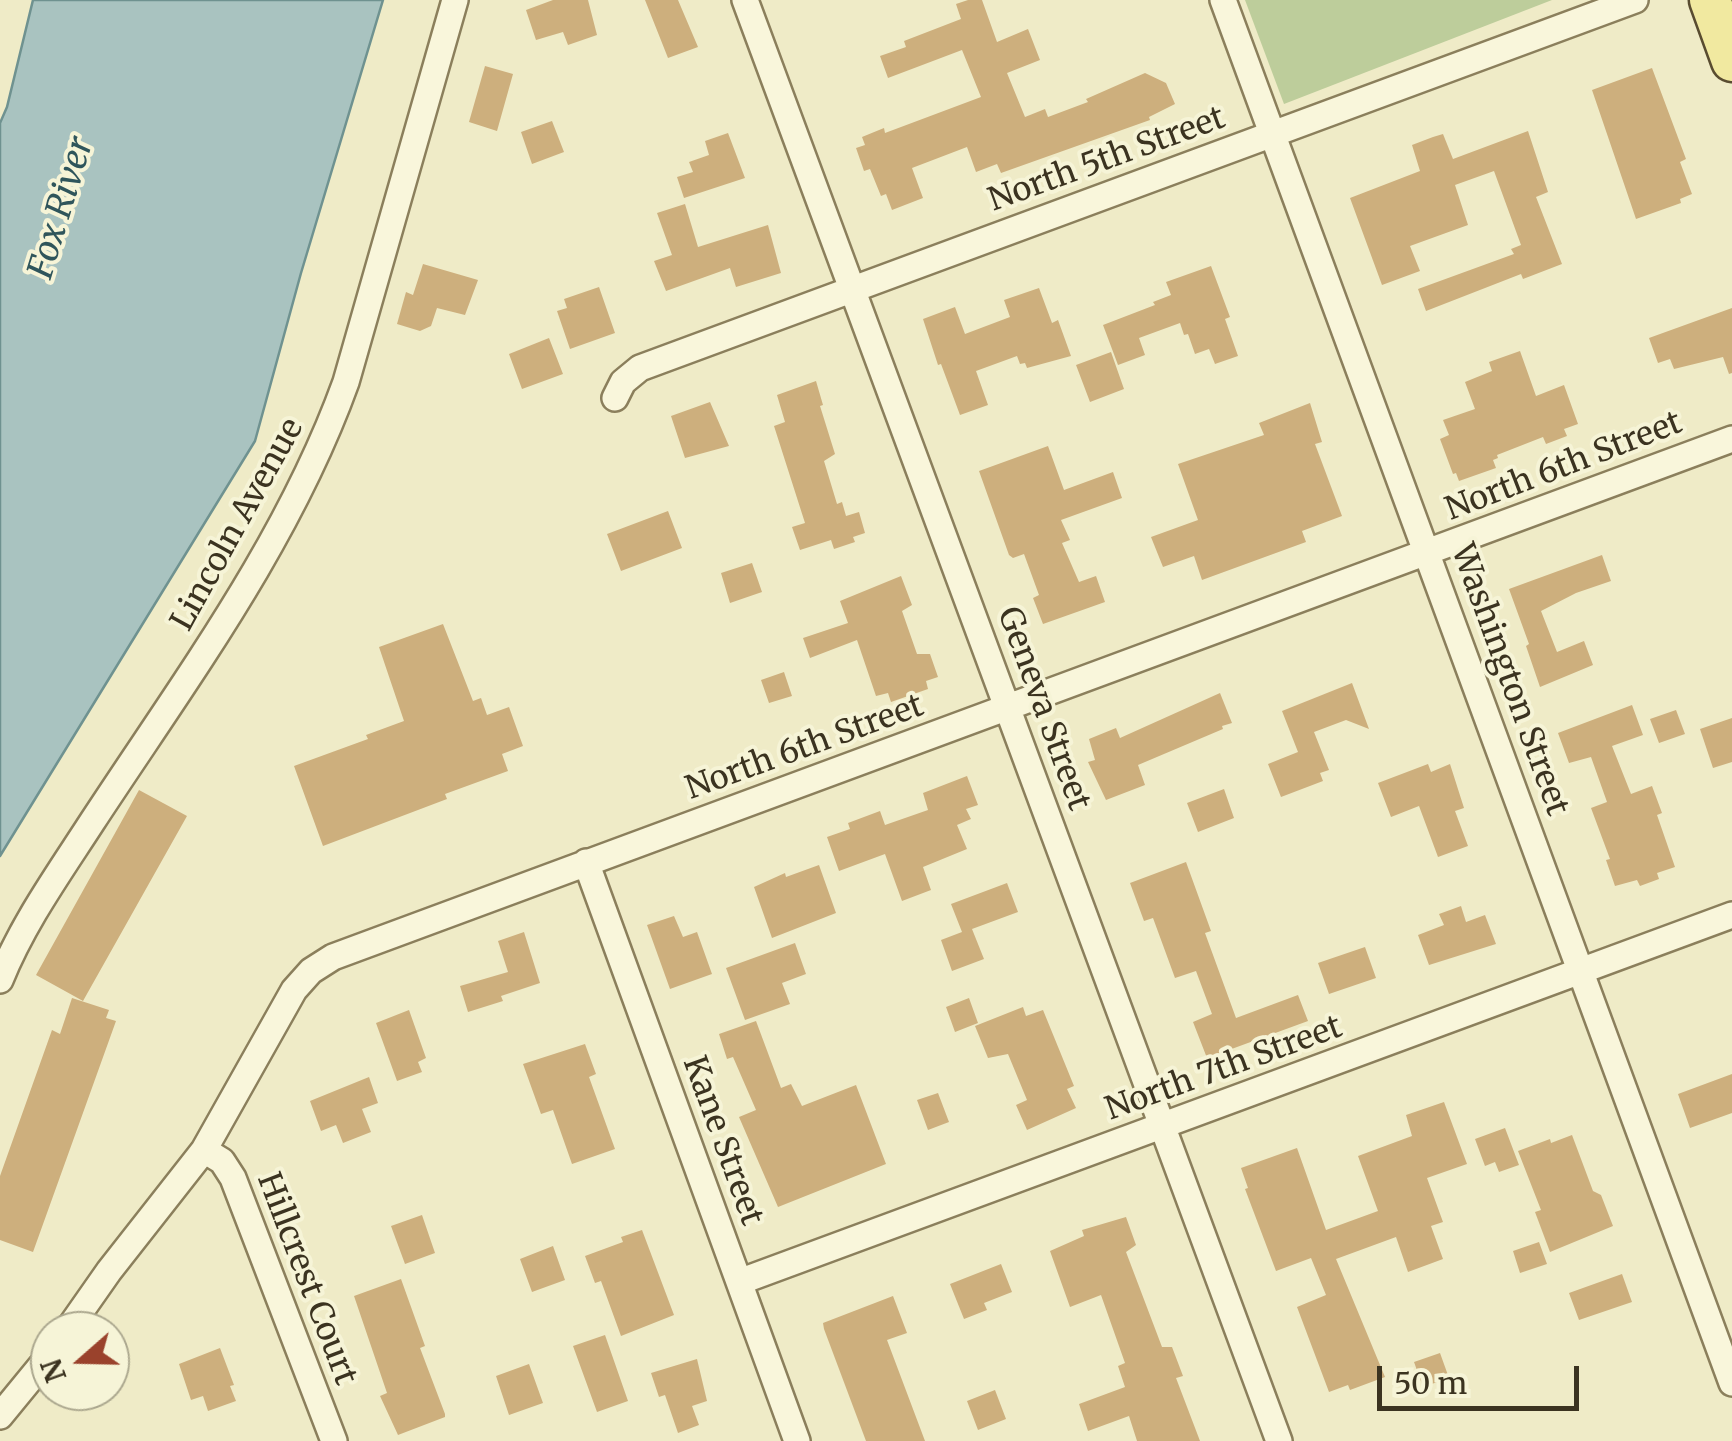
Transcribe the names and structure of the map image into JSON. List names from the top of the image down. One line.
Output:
{"streets":{"street":["North 5th Street","North 6th Street","Lincoln Avenue","Washington Street","Geneva Street","North 7th Street","Kane Street","Hillcrest Court"]},"crossings":[["North 5th Street","Washington Street"],["North 5th Street","Geneva Street"],["North 6th Street","Washington Street"],["North 6th Street","Geneva Street"],["North 6th Street","Kane Street"],["North 6th Street","Hillcrest Court"],["Washington Street","North 7th Street"],["Geneva Street","North 7th Street"],["North 7th Street","Kane Street"]],"water":["Fox River"],"scale_bar":"50 m","north":"left"}
